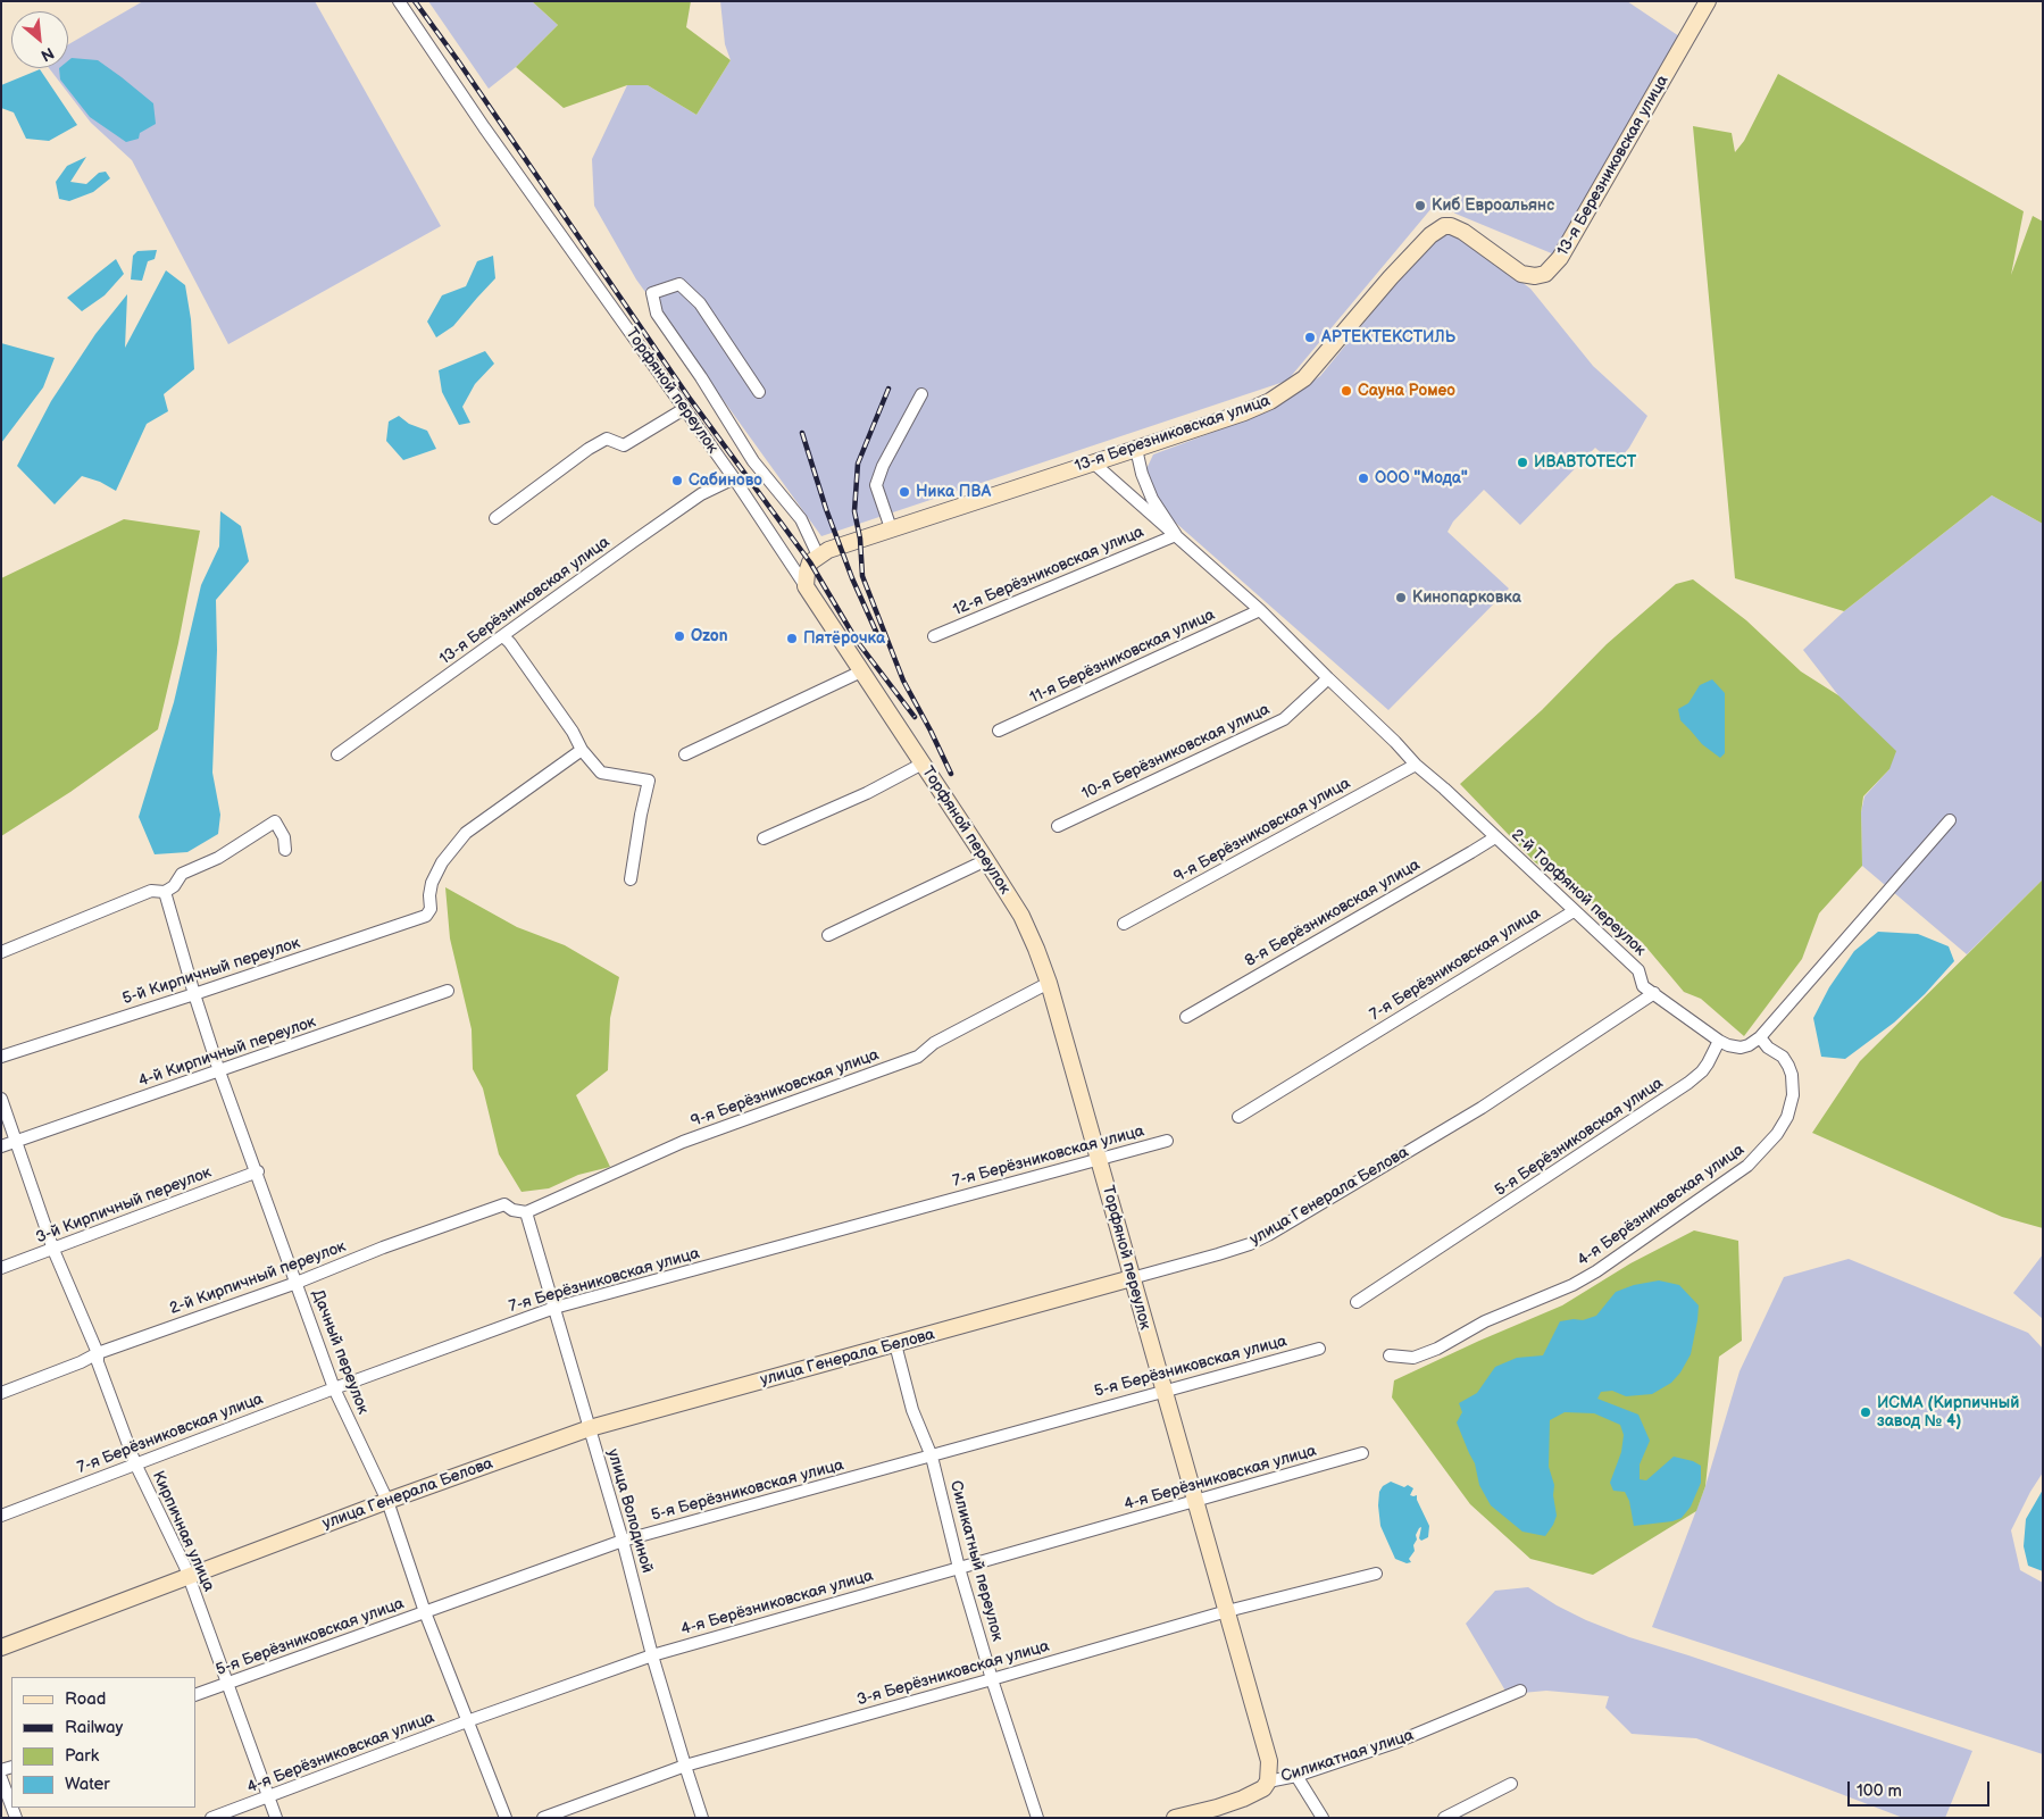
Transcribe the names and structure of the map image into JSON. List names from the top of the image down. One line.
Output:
{"streets":{"street":["13-я Березниковская улица","Торфяной переулок","12-я Берёзниковская улица","13-я Берёзниковская улица","11-я Берёзниковская улица","10-я Берёзниковская улица","9-я Берёзниковская улица","2-й Торфяной переулок","8-я Берёзниковская улица","7-я Берёзниковская улица","5-й Кирпичный переулок","4-й Кирпичный переулок","5-я Берёзниковская улица","улица Генерала Белова","3-й Кирпичный переулок","4-я Берёзниковская улица","2-й Кирпичный переулок","Дачный переулок","улица Володиной","Кирпичная улица","Силикатный переулок","3-я Берёзниковская улица","Силикатная улица"]},"crossings":[["13-я Березниковская улица","2-й Торфяной переулок"],["Торфяной переулок","13-я Берёзниковская улица"],["Торфяной переулок","9-я Берёзниковская улица"],["Торфяной переулок","7-я Берёзниковская улица"],["Торфяной переулок","5-я Берёзниковская улица"],["Торфяной переулок","улица Генерала Белова"],["Торфяной переулок","4-я Берёзниковская улица"],["Торфяной переулок","3-я Берёзниковская улица"],["Торфяной переулок","Силикатная улица"],["12-я Берёзниковская улица","2-й Торфяной переулок"],["11-я Берёзниковская улица","2-й Торфяной переулок"],["10-я Берёзниковская улица","2-й Торфяной переулок"],["9-я Берёзниковская улица","2-й Торфяной переулок"],["9-я Берёзниковская улица","2-й Кирпичный переулок"],["9-я Берёзниковская улица","улица Володиной"],["2-й Торфяной переулок","8-я Берёзниковская улица"],["2-й Торфяной переулок","7-я Берёзниковская улица"],["2-й Торфяной переулок","5-я Берёзниковская улица"],["2-й Торфяной переулок","улица Генерала Белова"],["2-й Торфяной переулок","4-я Берёзниковская улица"],["7-я Берёзниковская улица","Дачный переулок"],["7-я Берёзниковская улица","улица Володиной"],["7-я Берёзниковская улица","Кирпичная улица"],["5-й Кирпичный переулок","Дачный переулок"],["4-й Кирпичный переулок","Дачный переулок"],["4-й Кирпичный переулок","Кирпичная улица"],["5-я Берёзниковская улица","Дачный переулок"],["5-я Берёзниковская улица","улица Володиной"],["5-я Берёзниковская улица","Кирпичная улица"],["5-я Берёзниковская улица","Силикатный переулок"],["улица Генерала Белова","Дачный переулок"],["улица Генерала Белова","улица Володиной"],["улица Генерала Белова","Кирпичная улица"],["улица Генерала Белова","Силикатный переулок"],["3-й Кирпичный переулок","Дачный переулок"],["3-й Кирпичный переулок","Кирпичная улица"],["4-я Берёзниковская улица","Дачный переулок"],["4-я Берёзниковская улица","улица Володиной"],["4-я Берёзниковская улица","Кирпичная улица"],["4-я Берёзниковская улица","Силикатный переулок"],["2-й Кирпичный переулок","Дачный переулок"],["2-й Кирпичный переулок","улица Володиной"],["2-й Кирпичный переулок","Кирпичная улица"],["улица Володиной","3-я Берёзниковская улица"],["Силикатный переулок","3-я Берёзниковская улица"]],"places":["Киб Евроальянс","АРТЕКТЕКСТИЛЬ","Сауна Ромео","ИВАВТОТЕСТ","ООО \"Мода\"","Сабиново","Ника ПВА","Кинопарковка","Ozon","Пятёрочка","ИСМА (Кирпичный завод № 4)"],"legend":["Road","Railway","Park","Water"],"scale_bar":"100 m","north":"bottom right"}
